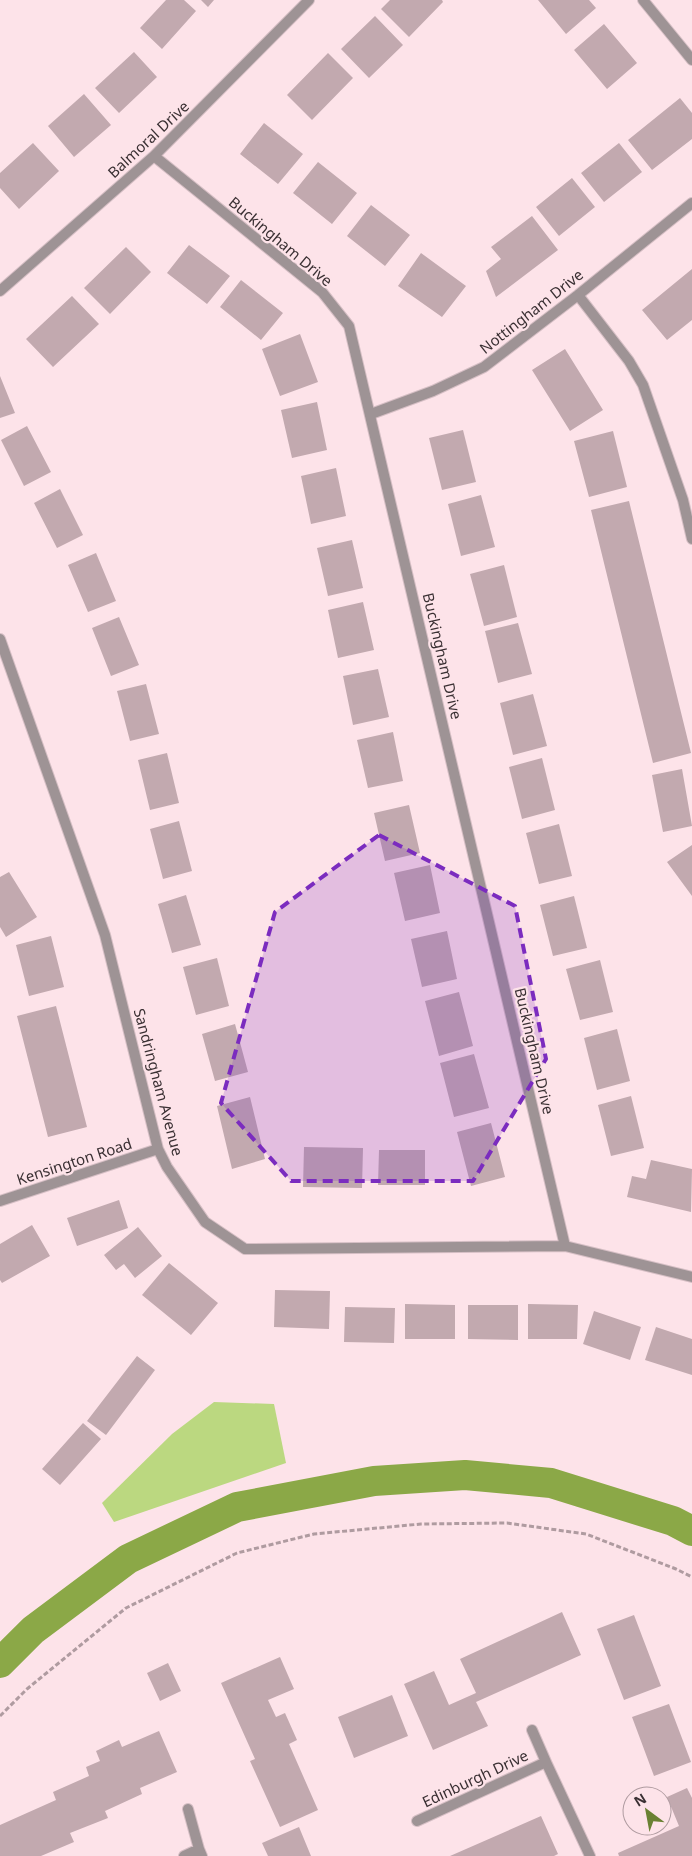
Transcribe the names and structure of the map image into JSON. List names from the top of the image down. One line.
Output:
{"streets":{"street":["Balmoral Drive","Buckingham Drive","Nottingham Drive","Sandringham Avenue","Kensington Road","Edinburgh Drive"]},"crossings":[["Balmoral Drive","Buckingham Drive"],["Buckingham Drive","Nottingham Drive"],["Buckingham Drive","Sandringham Avenue"],["Sandringham Avenue","Kensington Road"]],"north":"top left"}
